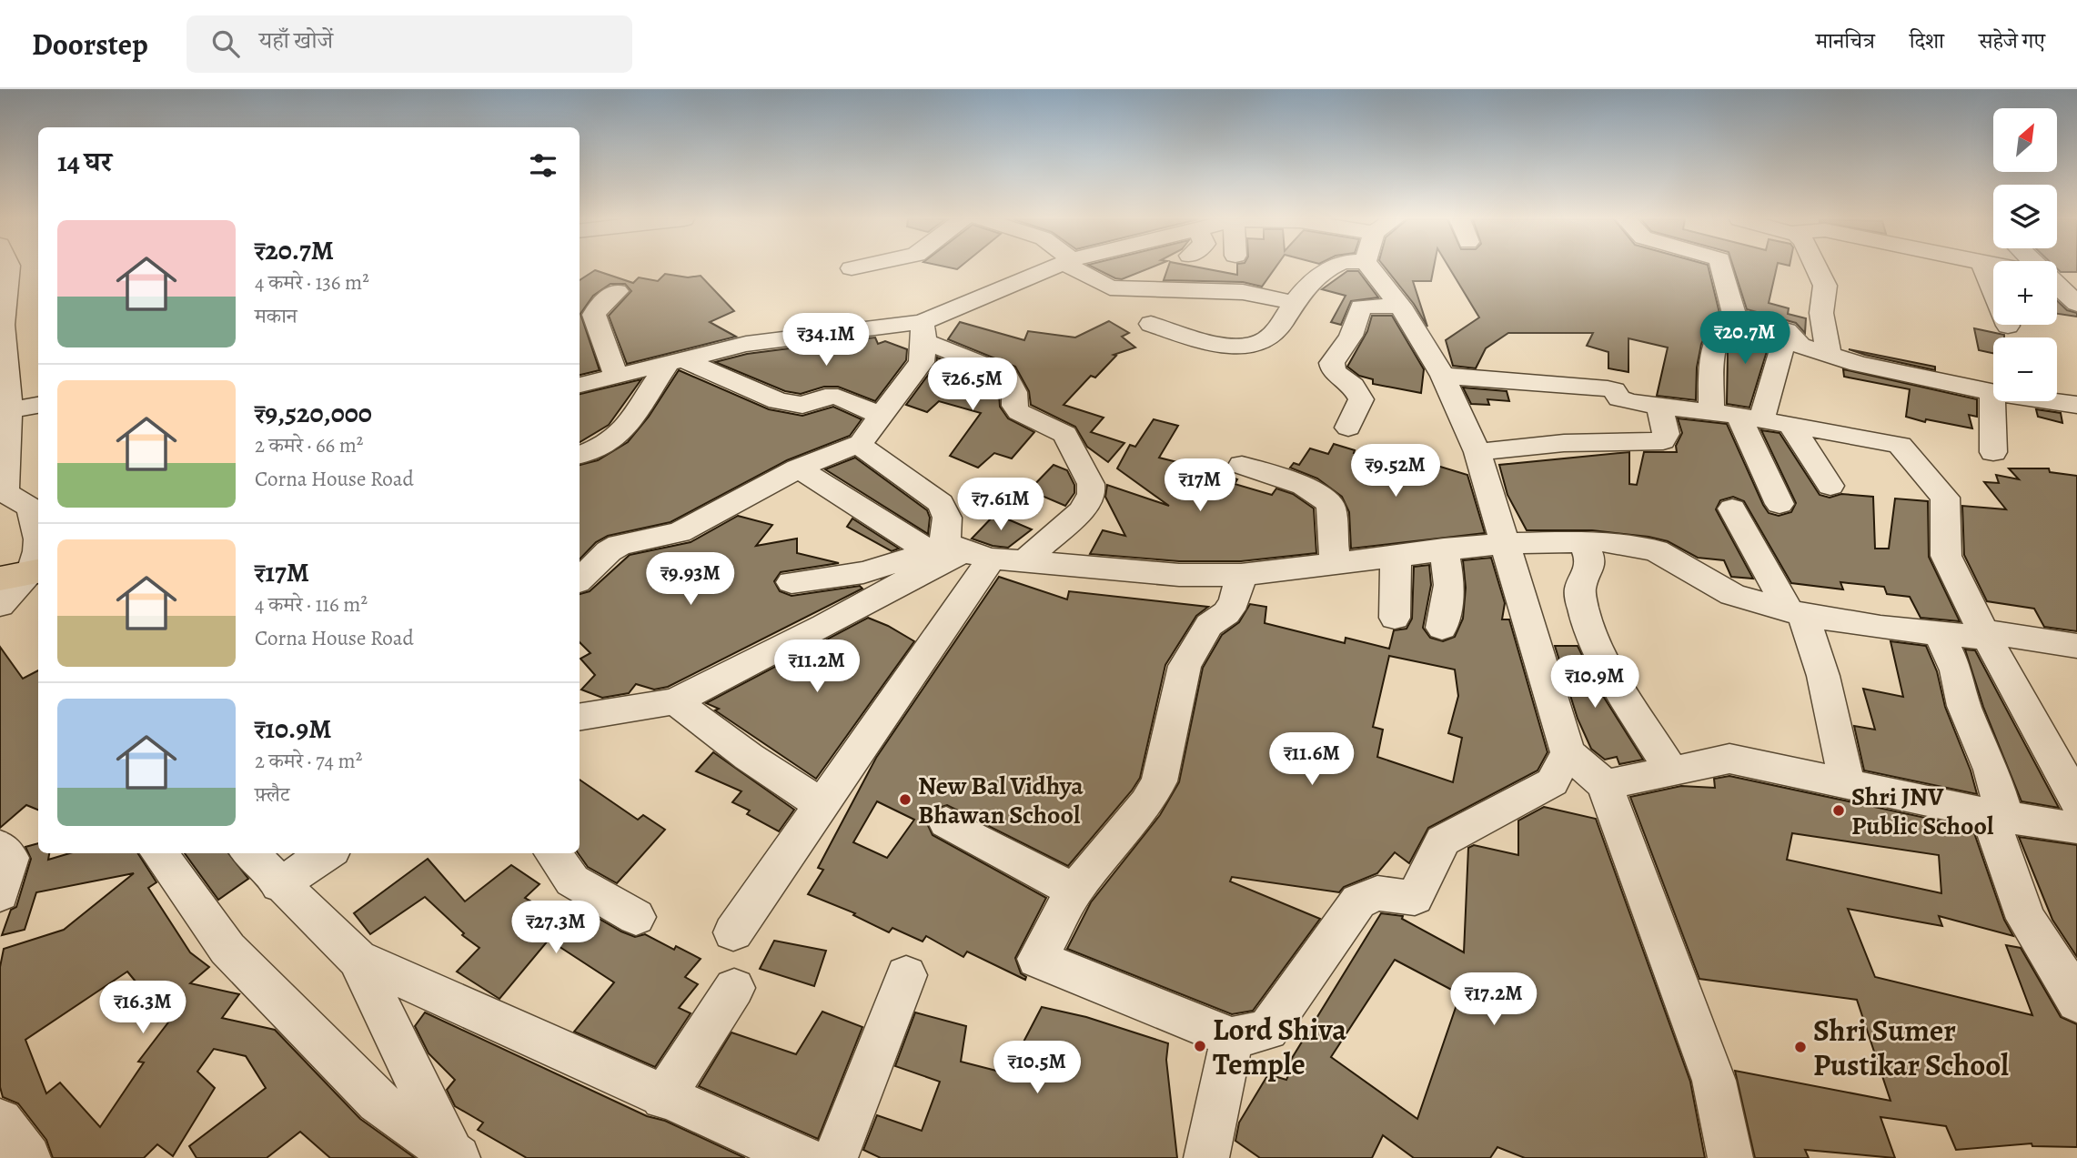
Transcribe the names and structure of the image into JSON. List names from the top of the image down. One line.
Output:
{"places":["New Bal Vidhya Bhawan School","Shri JNV Public School","Lord Shiva Temple","Shri Sumer Pustikar School"],"north":"top right","page":{"header":"Doorstep","search":"यहाँ खोजें","nav":["मानचित्र","दिशा","सहेजे गए"],"map_buttons":["+","−"],"heading":"14 घर","list":[{"name":"₹20.7M","note":"4 कमरे · 136 m² · मकान"},{"name":"₹9,520,000","note":"2 कमरे · 66 m² · Corna House Road"},{"name":"₹17M","note":"4 कमरे · 116 m² · Corna House Road"},{"name":"₹10.9M","note":"2 कमरे · 74 m² · फ़्लैट"}],"price":["₹20.7M","₹34.1M","₹26.5M","₹9.52M","₹17M","₹7.61M","₹9.93M","₹11.2M","₹10.9M","₹11.6M","₹27.3M","₹17.2M","₹16.3M","₹10.5M"]}}
